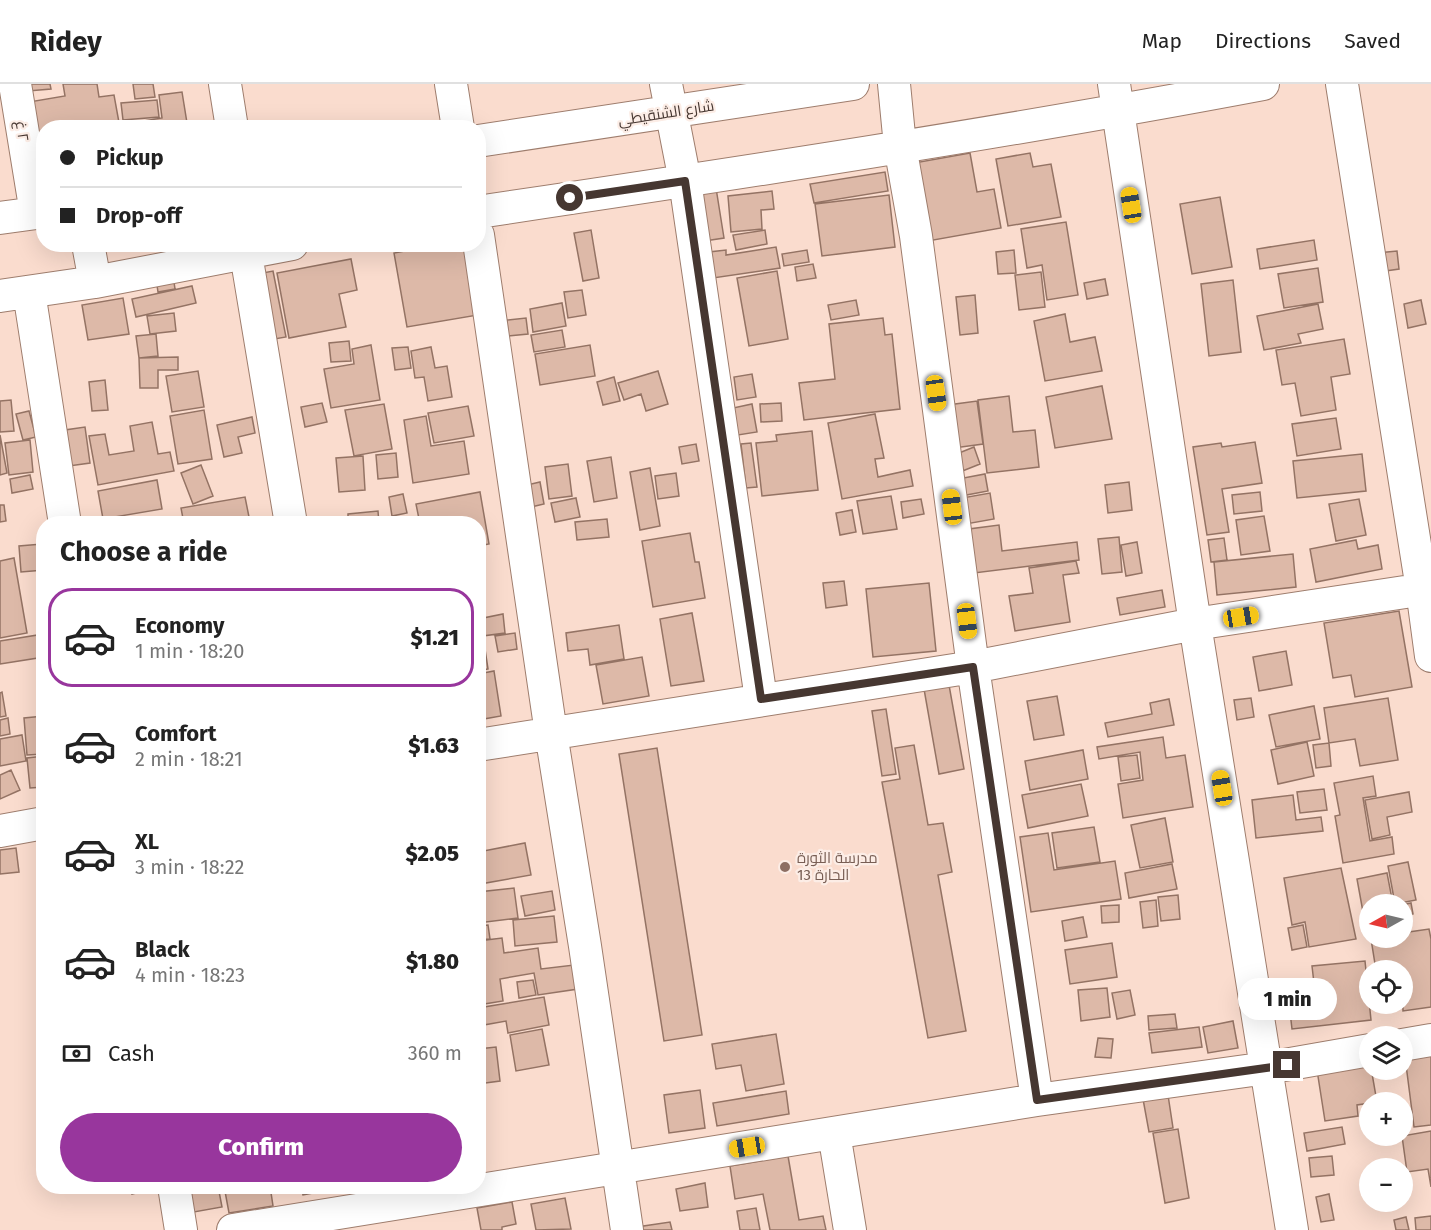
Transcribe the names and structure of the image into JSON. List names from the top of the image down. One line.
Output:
{"streets":{"street":["شارع الشنقيطي","٢ غ"]},"places":["مدرسة الثورة الحارة 13"],"north":"left","page":{"header":"Ridey","nav":["Map","Directions","Saved"],"banner":["Pickup","Drop-off"],"heading":"Choose a ride","list":[{"name":"Economy","note":"1 min · 18:20","value":"$1.21"},{"name":"Comfort","note":"2 min · 18:21","value":"$1.63"},{"name":"XL","note":"3 min · 18:22","value":"$2.05"},{"name":"Black","note":"4 min · 18:23","value":"$1.80"}],"map_buttons":["+","−"],"bubble":"1 min","pay":["Cash","360 m"],"buttons":"Confirm"}}
